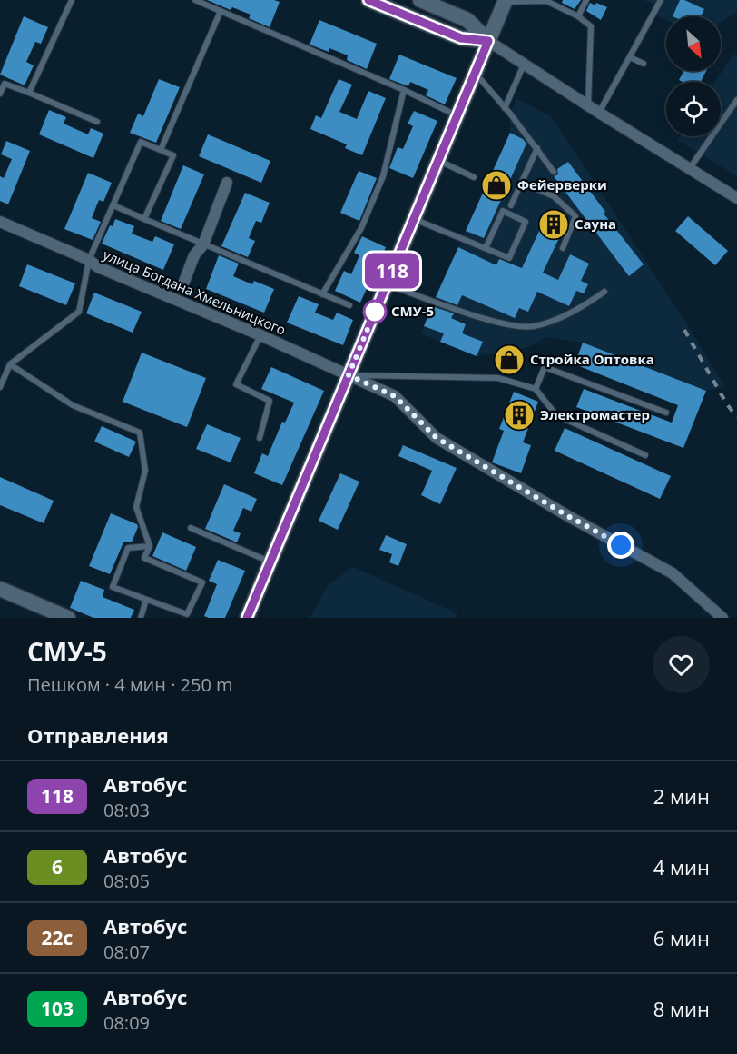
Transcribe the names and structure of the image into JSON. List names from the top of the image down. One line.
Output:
{"streets":{"street":["улица Богдана Хмельницкого"]},"places":{"shop":["Фейерверки","Стройка Оптовка"],"building":["Сауна","Электромастер"],"other":["СМУ-5"]},"lines":["bus line 118"],"north":"bottom right","page":{"on_map":"118","heading":[["СМУ-5","Пешком · 4 мин · 250 m"],"Отправления"],"list":[{"mark":"118","name":"Автобус","note":"08:03","value":"2 мин"},{"mark":"6","name":"Автобус","note":"08:05","value":"4 мин"},{"mark":"22с","name":"Автобус","note":"08:07","value":"6 мин"},{"mark":"103","name":"Автобус","note":"08:09","value":"8 мин"}]}}
